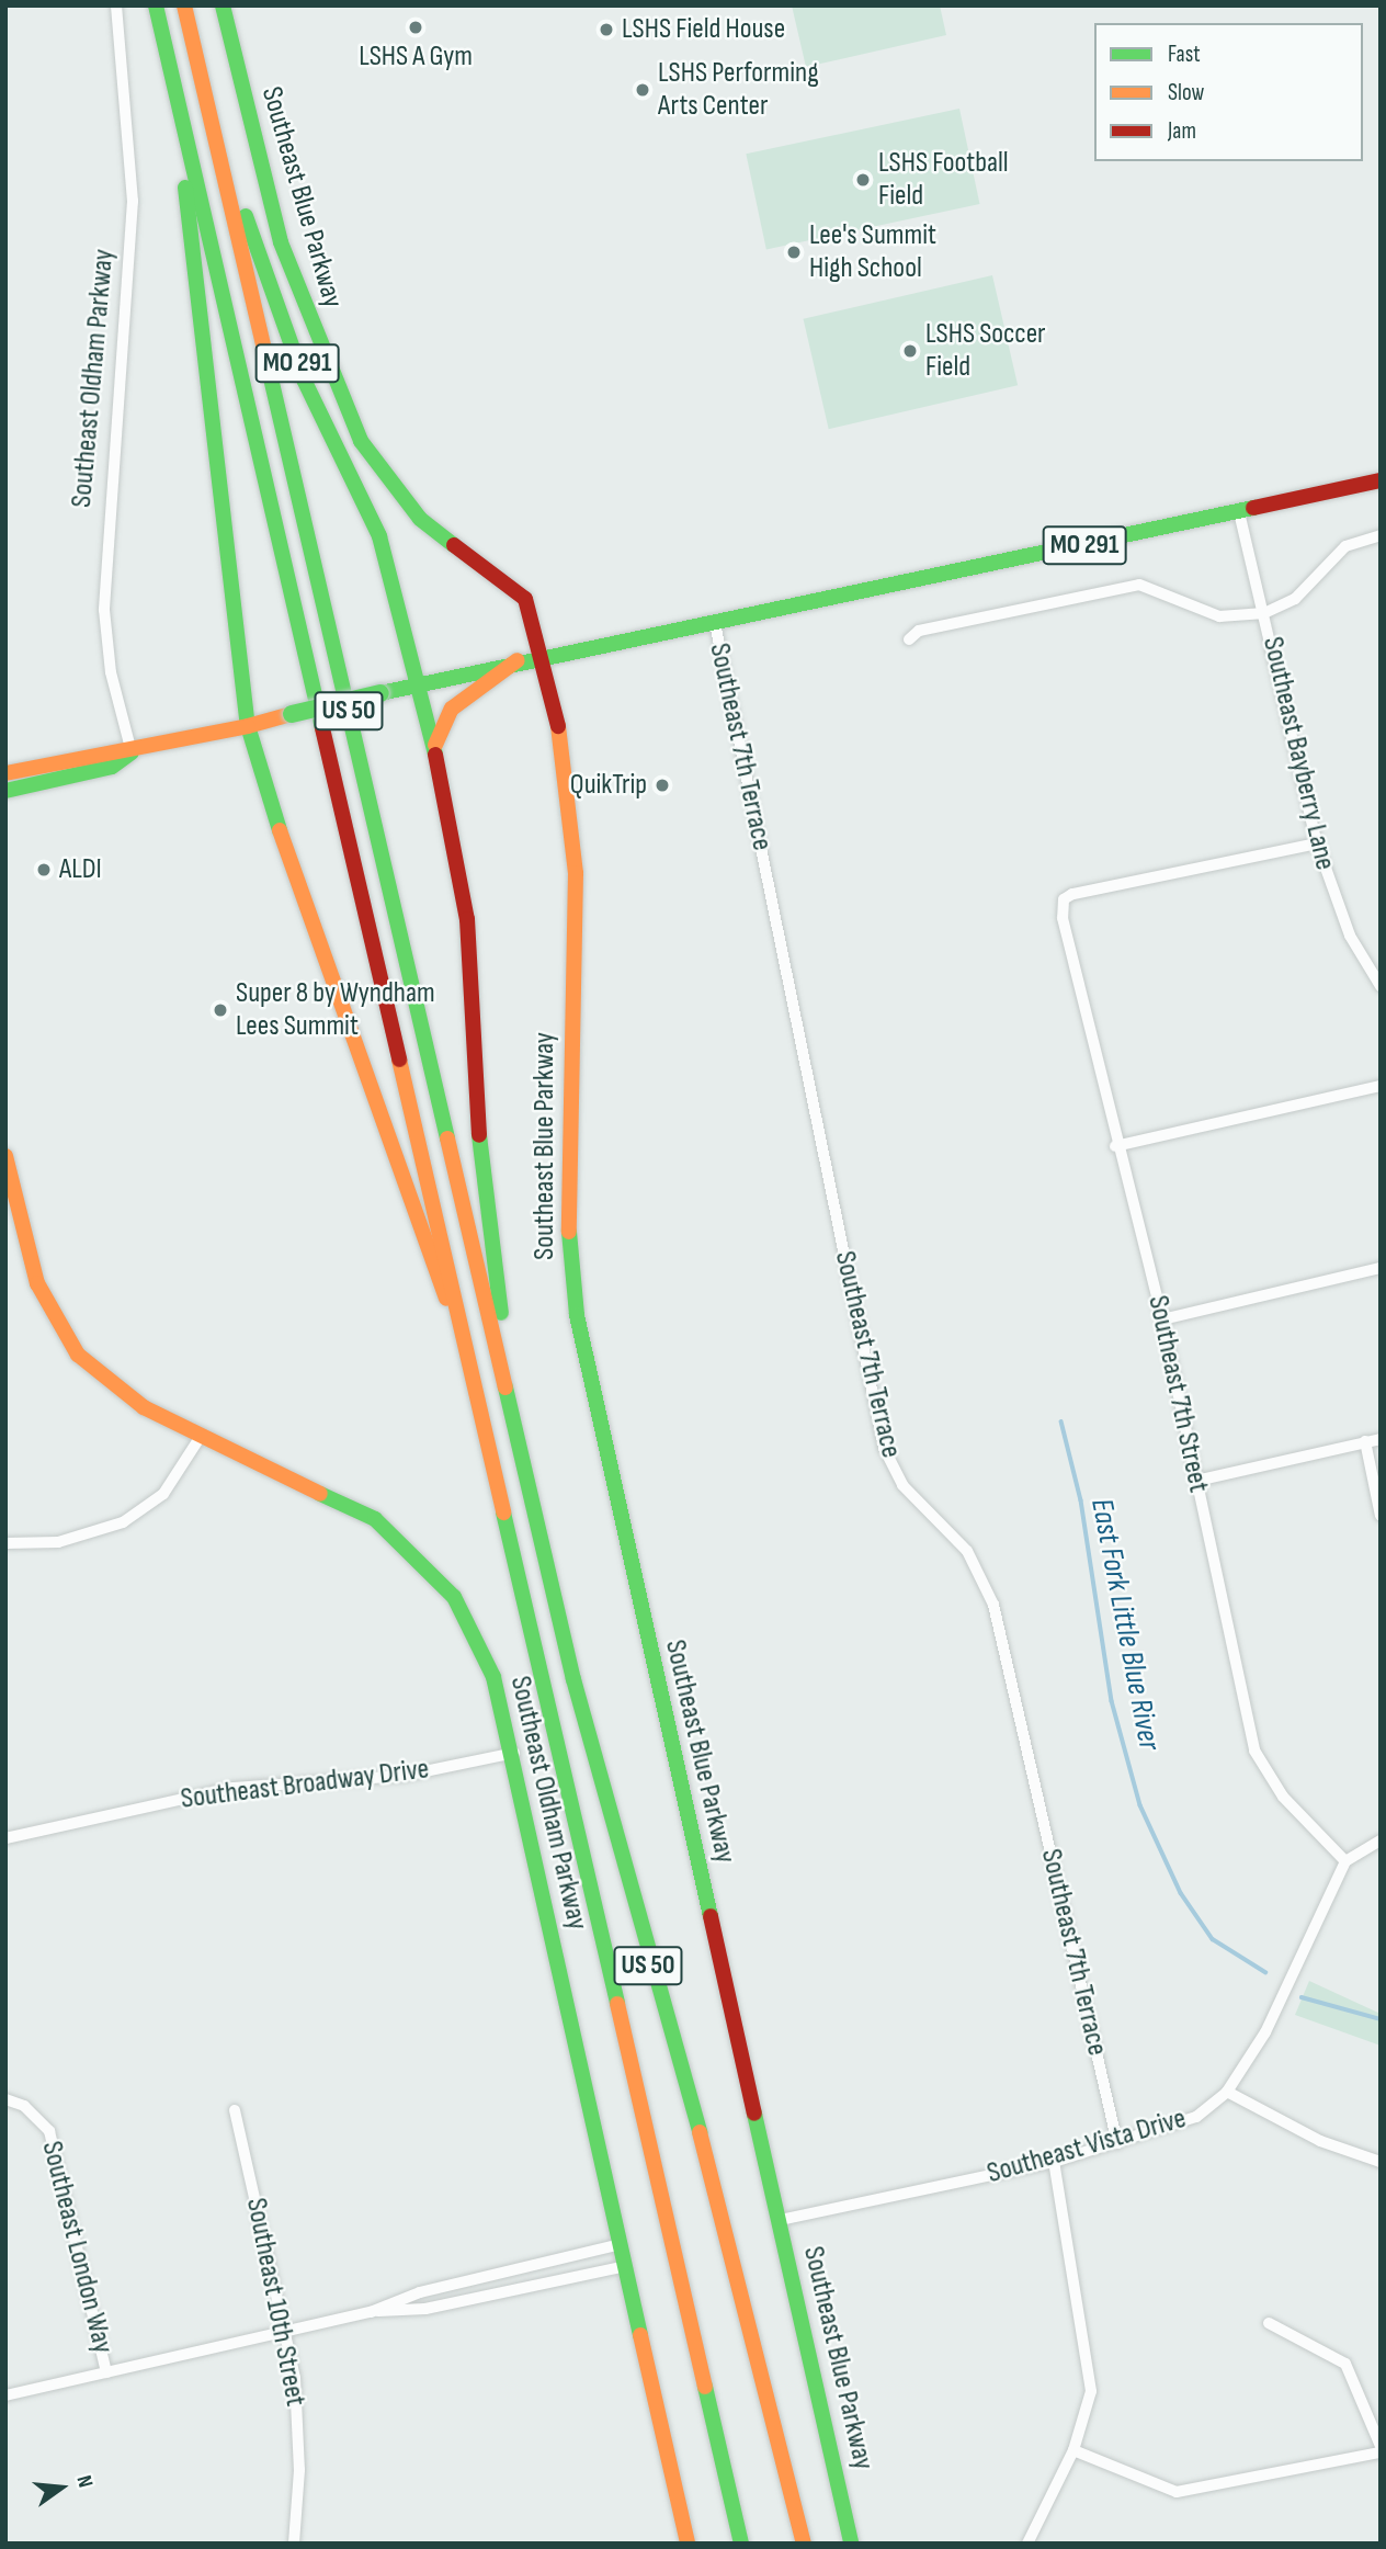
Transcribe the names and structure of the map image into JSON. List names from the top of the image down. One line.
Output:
{"streets":{"main road":["Southeast Blue Parkway","MO 291","Southeast Oldham Parkway","US 50"],"street":["Southeast 7th Terrace","Southeast Bayberry Lane","Southeast 7th Street","Southeast Broadway Drive","Southeast Vista Drive","Southeast London Way","Southeast 10th Street"]},"crossings":[["Southeast Blue Parkway","MO 291"],["Southeast Blue Parkway","Southeast Vista Drive"],["MO 291","US 50"],["MO 291","Southeast 7th Terrace"],["MO 291","Southeast Bayberry Lane"],["Southeast Oldham Parkway","Southeast Broadway Drive"],["Southeast 7th Terrace","Southeast Vista Drive"],["Southeast Bayberry Lane","Southeast 7th Street"],["Southeast 7th Street","Southeast Vista Drive"]],"water":["East Fork Little Blue River"],"places":["LSHS A Gym","LSHS Field House","LSHS Performing Arts Center","LSHS Football Field","Lee's Summit High School","LSHS Soccer Field","QuikTrip","ALDI","Super 8 by Wyndham Lees Summit"],"legend":["Fast","Slow","Jam"],"north":"right"}
